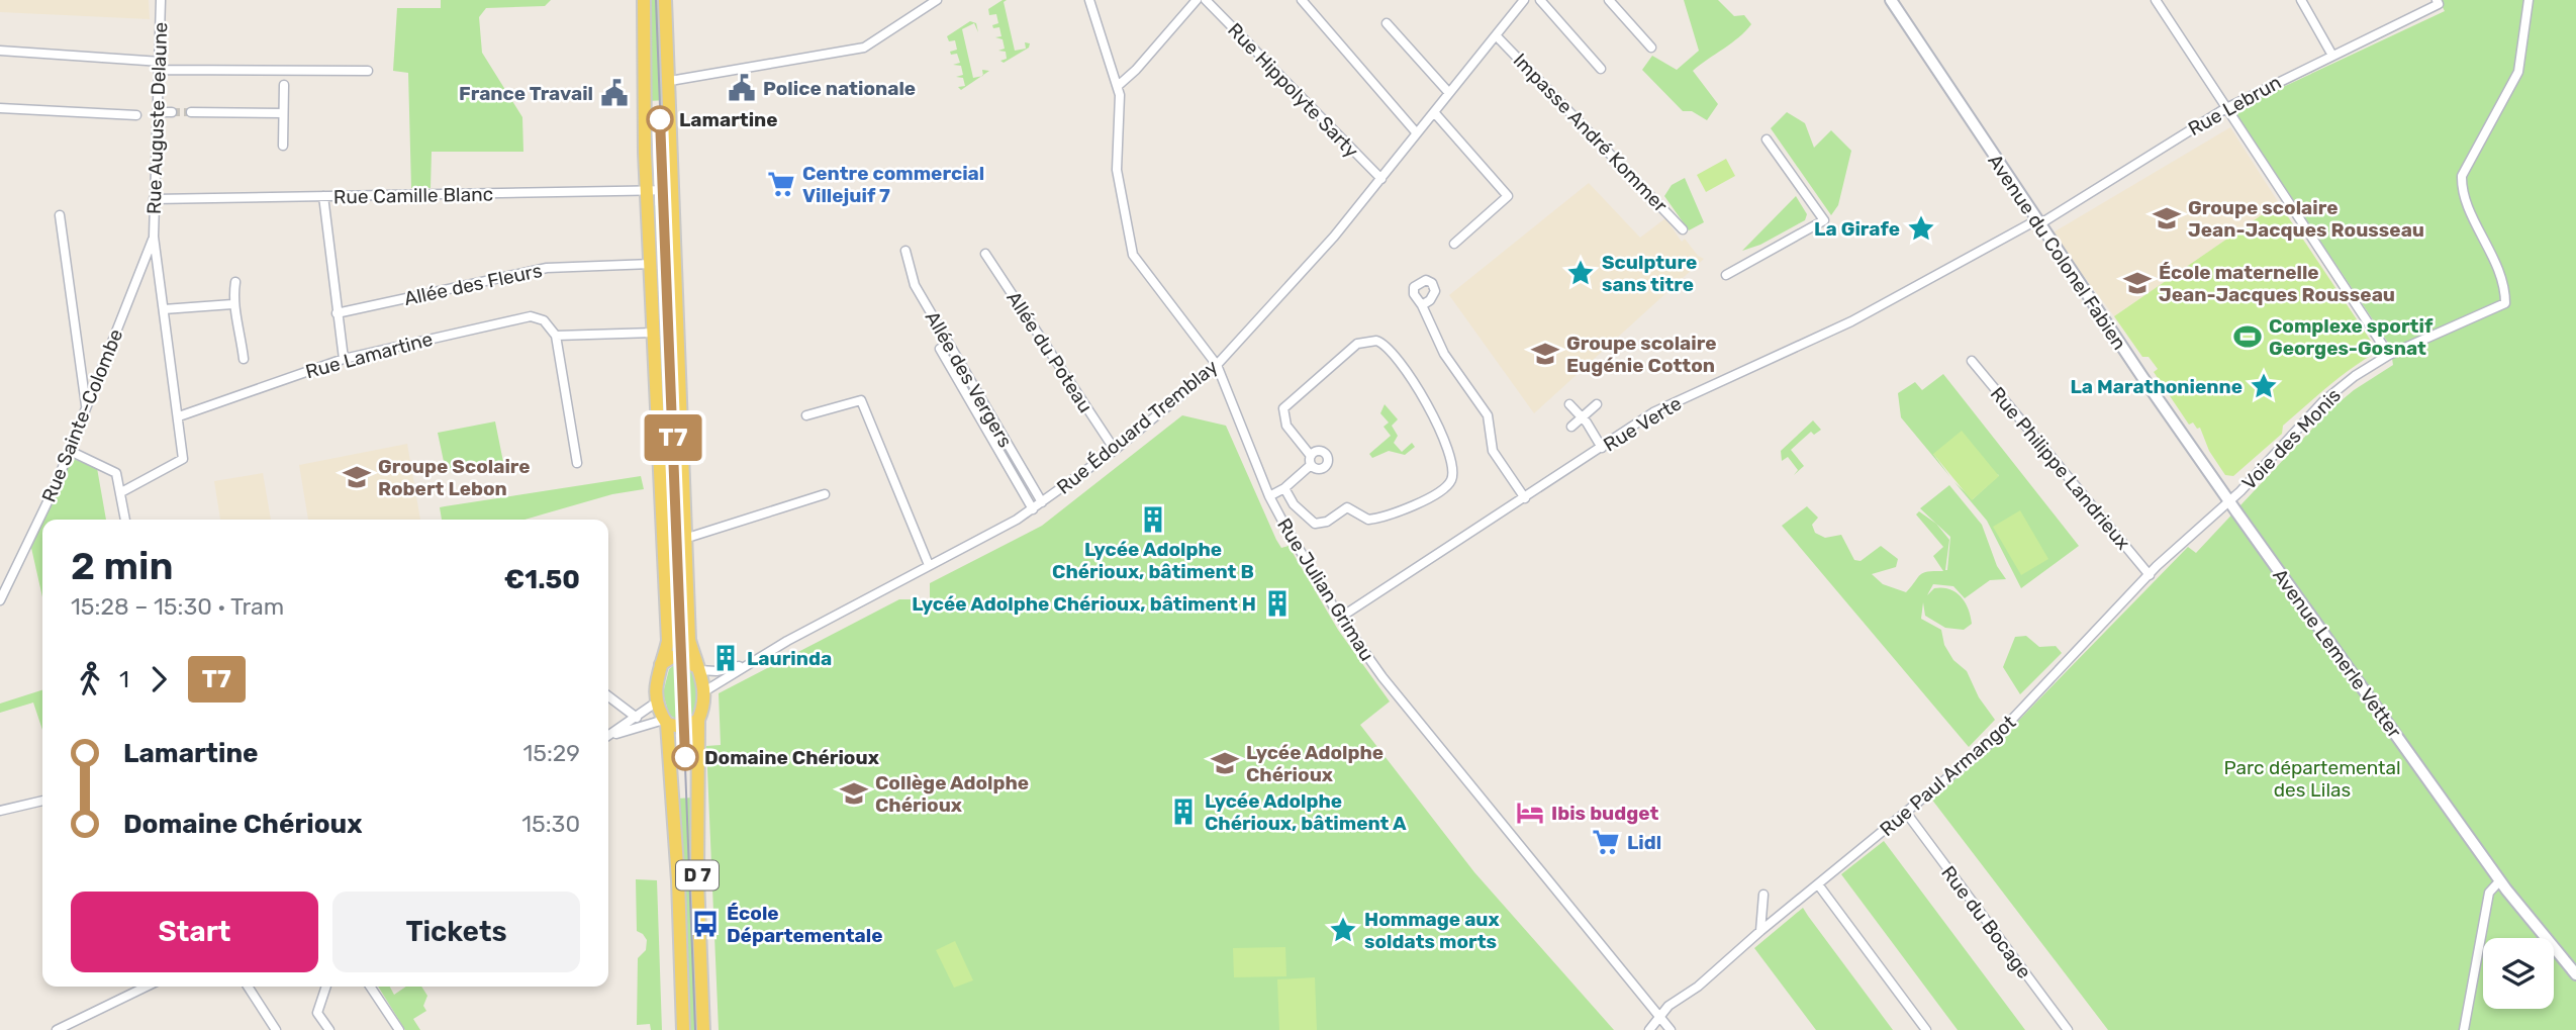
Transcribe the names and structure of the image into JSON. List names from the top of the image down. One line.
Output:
{"streets":{"main road":["D 7"],"street":["Rue Hippolyte Sarty","Rue Lebrun","Rue Auguste Delaune","Impasse André Kommer","Rue Camille Blanc","Avenue du Colonel Fabien","Allée des Fleurs","Allée du Poteau","Rue Lamartine","Allée des Vergers","Rue Sainte-Colombe","Rue Verte","Rue Édouard Tremblay","Voie des Monis","Rue Philippe Landrieux","Rue Julian Grimau","Avenue Lemerle Vetter","Rue Paul Armangot","Rue du Bocage"]},"crossings":[["Rue Hippolyte Sarty","Rue Édouard Tremblay"],["Rue Lebrun","Avenue du Colonel Fabien"],["Rue Lebrun","Rue Verte"],["Rue Auguste Delaune","Rue Camille Blanc"],["Rue Auguste Delaune","Rue Lamartine"],["Rue Auguste Delaune","Rue Sainte-Colombe"],["Impasse André Kommer","Rue Édouard Tremblay"],["Rue Camille Blanc","D 7"],["Avenue du Colonel Fabien","Rue Verte"],["Avenue du Colonel Fabien","Voie des Monis"],["Avenue du Colonel Fabien","Avenue Lemerle Vetter"],["Avenue du Colonel Fabien","Rue Paul Armangot"],["Allée du Poteau","Rue Édouard Tremblay"],["Allée des Vergers","Rue Édouard Tremblay"],["Rue Verte","Rue Julian Grimau"],["Rue Édouard Tremblay","Rue Julian Grimau"],["Rue Édouard Tremblay","D 7"],["Voie des Monis","Avenue Lemerle Vetter"],["Voie des Monis","Rue Paul Armangot"],["Rue Philippe Landrieux","Rue Paul Armangot"],["Rue Julian Grimau","Rue Paul Armangot"],["Avenue Lemerle Vetter","Rue Paul Armangot"],["Rue Paul Armangot","Rue du Bocage"]],"parks":["Parc départemental des Lilas"],"places":{"public building":["Police nationale","France Travail"],"other":["Lamartine","Domaine Chérioux"],"supermarket":["Centre commercial Villejuif 7","Lidl"],"school or university":["Groupe scolaire Jean-Jacques Rousseau","École maternelle Jean-Jacques Rousseau","Groupe scolaire Eugénie Cotton","Groupe Scolaire Robert Lebon","Lycée Adolphe Chérioux","Collège Adolphe Chérioux"],"place":["La Girafe","Sculpture sans titre","La Marathonienne","Hommage aux soldats morts"],"sports":["Complexe sportif Georges-Gosnat"],"building":["Lycée Adolphe Chérioux, bâtiment B","Lycée Adolphe Chérioux, bâtiment H","Laurinda","Lycée Adolphe Chérioux, bâtiment A"],"hotel":["Ibis budget"],"bus stop":["École Départementale"]},"lines":["tram line T7"],"page":{"on_map":"T7","heading":["2 min","15:28 – 15:30 · Tram","€1.50"],"legs":["1","T7"],"list":[{"name":"Lamartine","value":"15:29"},{"name":"Domaine Chérioux","value":"15:30"}],"buttons":["Start","Tickets"]}}
